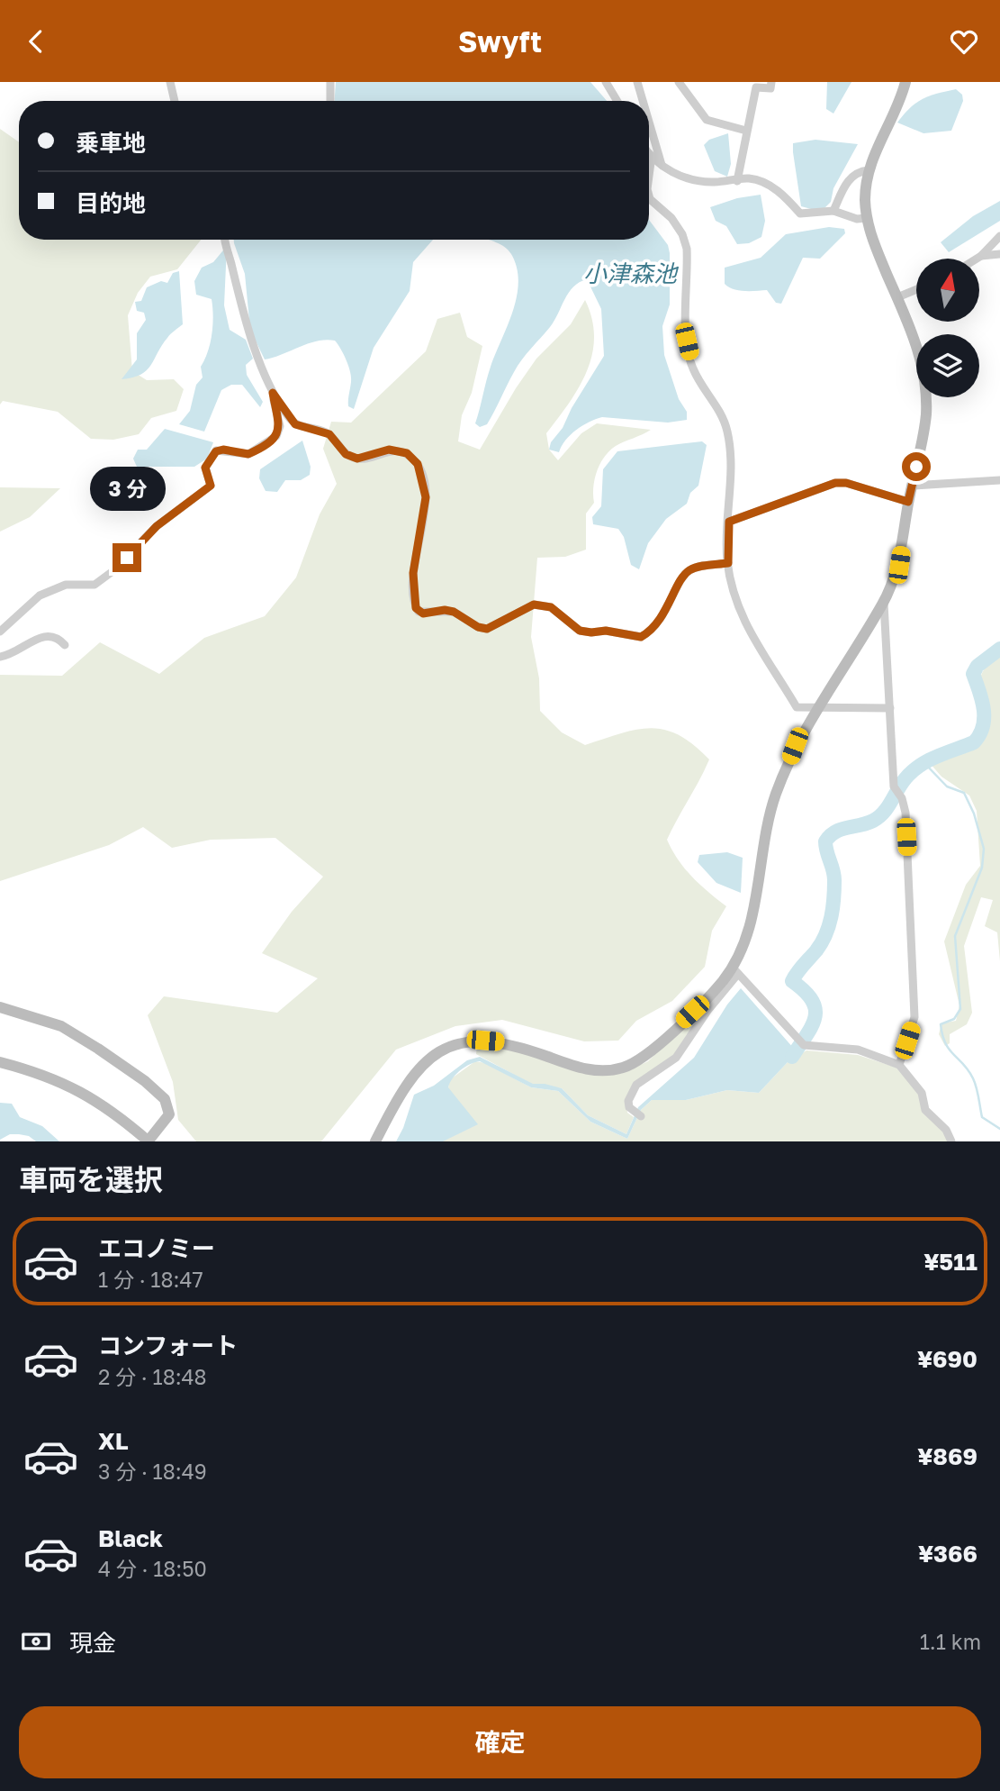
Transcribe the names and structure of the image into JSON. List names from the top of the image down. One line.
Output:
{"water":["小津森池"],"north":"top","page":{"header":"Swyft","banner":["乗車地","目的地"],"bubble":"3 分","heading":"車両を選択","list":[{"name":"エコノミー","note":"1 分 · 18:47","value":"¥511"},{"name":"コンフォート","note":"2 分 · 18:48","value":"¥690"},{"name":"XL","note":"3 分 · 18:49","value":"¥869"},{"name":"Black","note":"4 分 · 18:50","value":"¥366"}],"pay":["現金","1.1 km"],"buttons":"確定"}}
